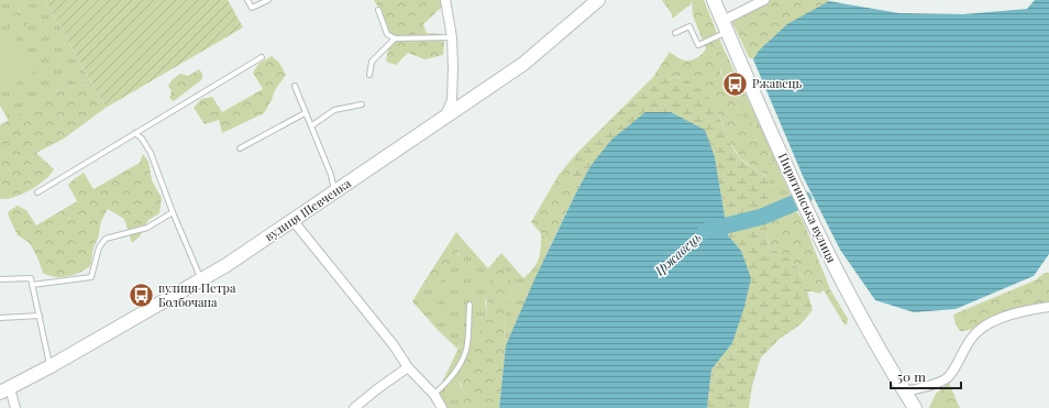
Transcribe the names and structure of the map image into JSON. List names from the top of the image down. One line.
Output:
{"streets":{"street":["Пирятинська вулиця","вулиця Шевченка"]},"water":["Іржавець"],"places":{"bus stop":["Ржавець","вулиця Петра Болбочана"]},"scale_bar":"50 m"}
